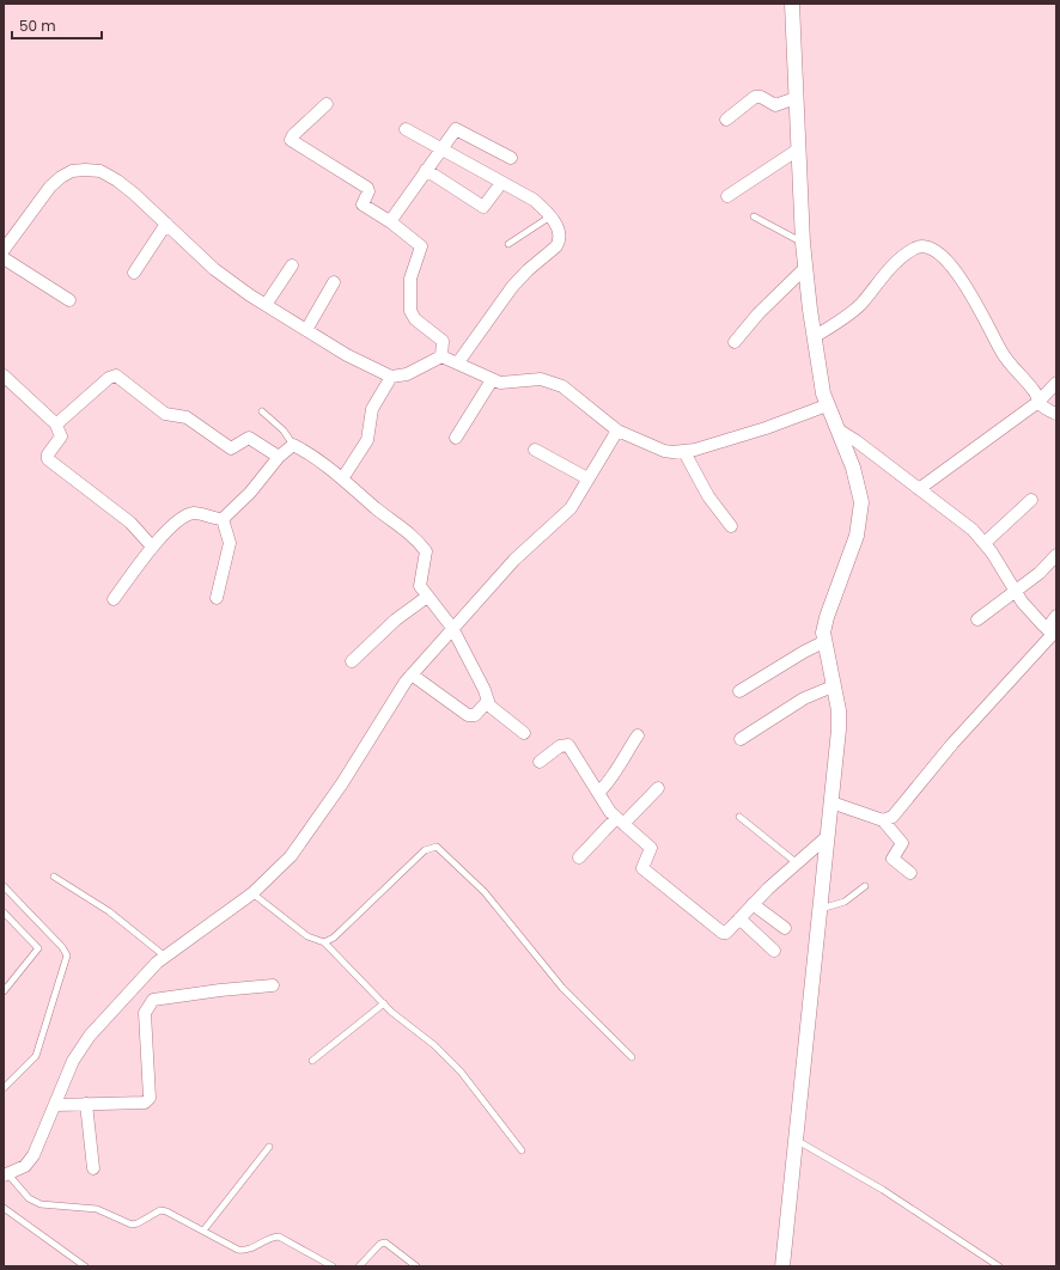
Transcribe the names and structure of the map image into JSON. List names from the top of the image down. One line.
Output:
{"scale_bar":"50 m"}
